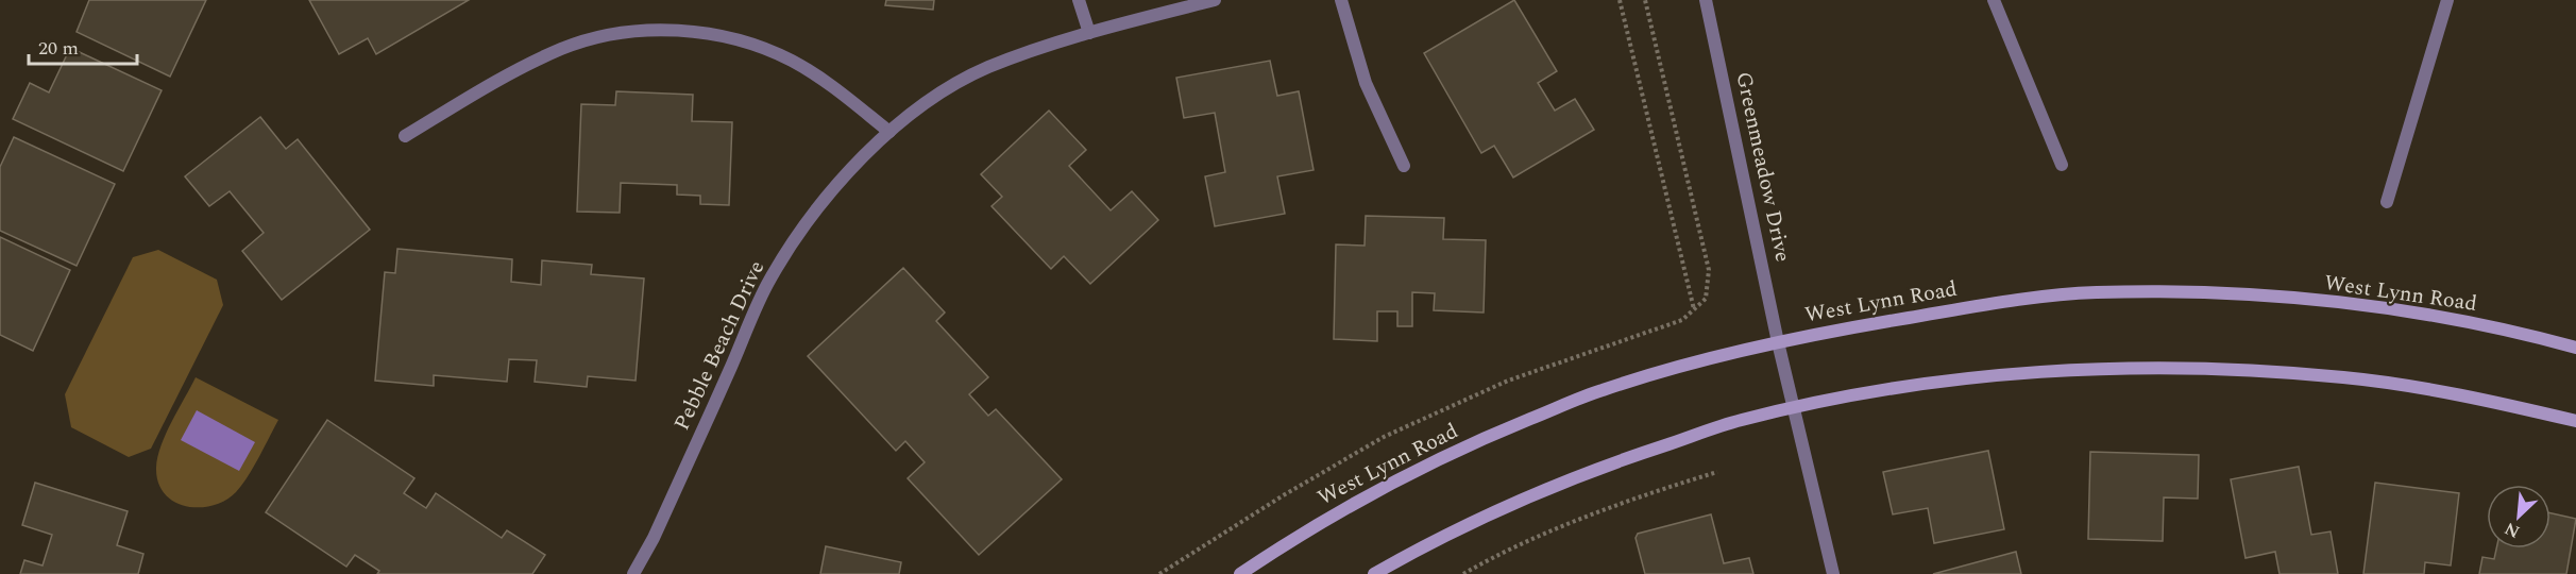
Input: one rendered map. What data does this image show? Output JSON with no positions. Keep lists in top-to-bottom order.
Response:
{
  "streets": {
    "main road": ["West Lynn Road"],
    "street": ["Greenmeadow Drive", "Pebble Beach Drive"]
  },
  "crossings": [
    ["Greenmeadow Drive", "West Lynn Road"]
  ],
  "scale_bar": "20 m",
  "north": "bottom left"
}
